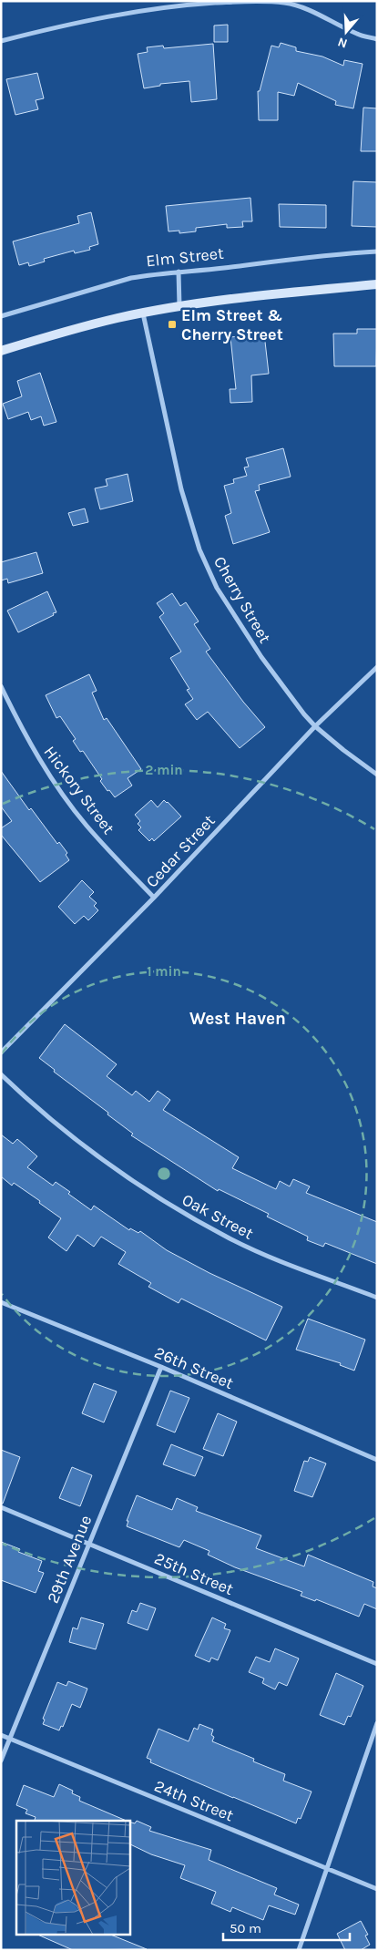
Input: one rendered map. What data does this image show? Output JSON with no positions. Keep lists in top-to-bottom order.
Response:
{
  "streets": {
    "street": [
      "Elm Street",
      "Cherry Street",
      "Hickory Street",
      "Cedar Street",
      "Oak Street",
      "26th Street",
      "29th Avenue",
      "25th Street",
      "24th Street"
    ]
  },
  "crossings": [
    ["Cherry Street", "Cedar Street"],
    ["Hickory Street", "Cedar Street"],
    ["26th Street", "29th Avenue"],
    ["29th Avenue", "25th Street"],
    ["29th Avenue", "24th Street"]
  ],
  "districts": ["West Haven"],
  "places": {
    "transit": ["Elm Street & Cherry Street"]
  },
  "scale_bar": "50 m",
  "north": "bottom",
  "rings": ["2 min", "1 min"]
}
